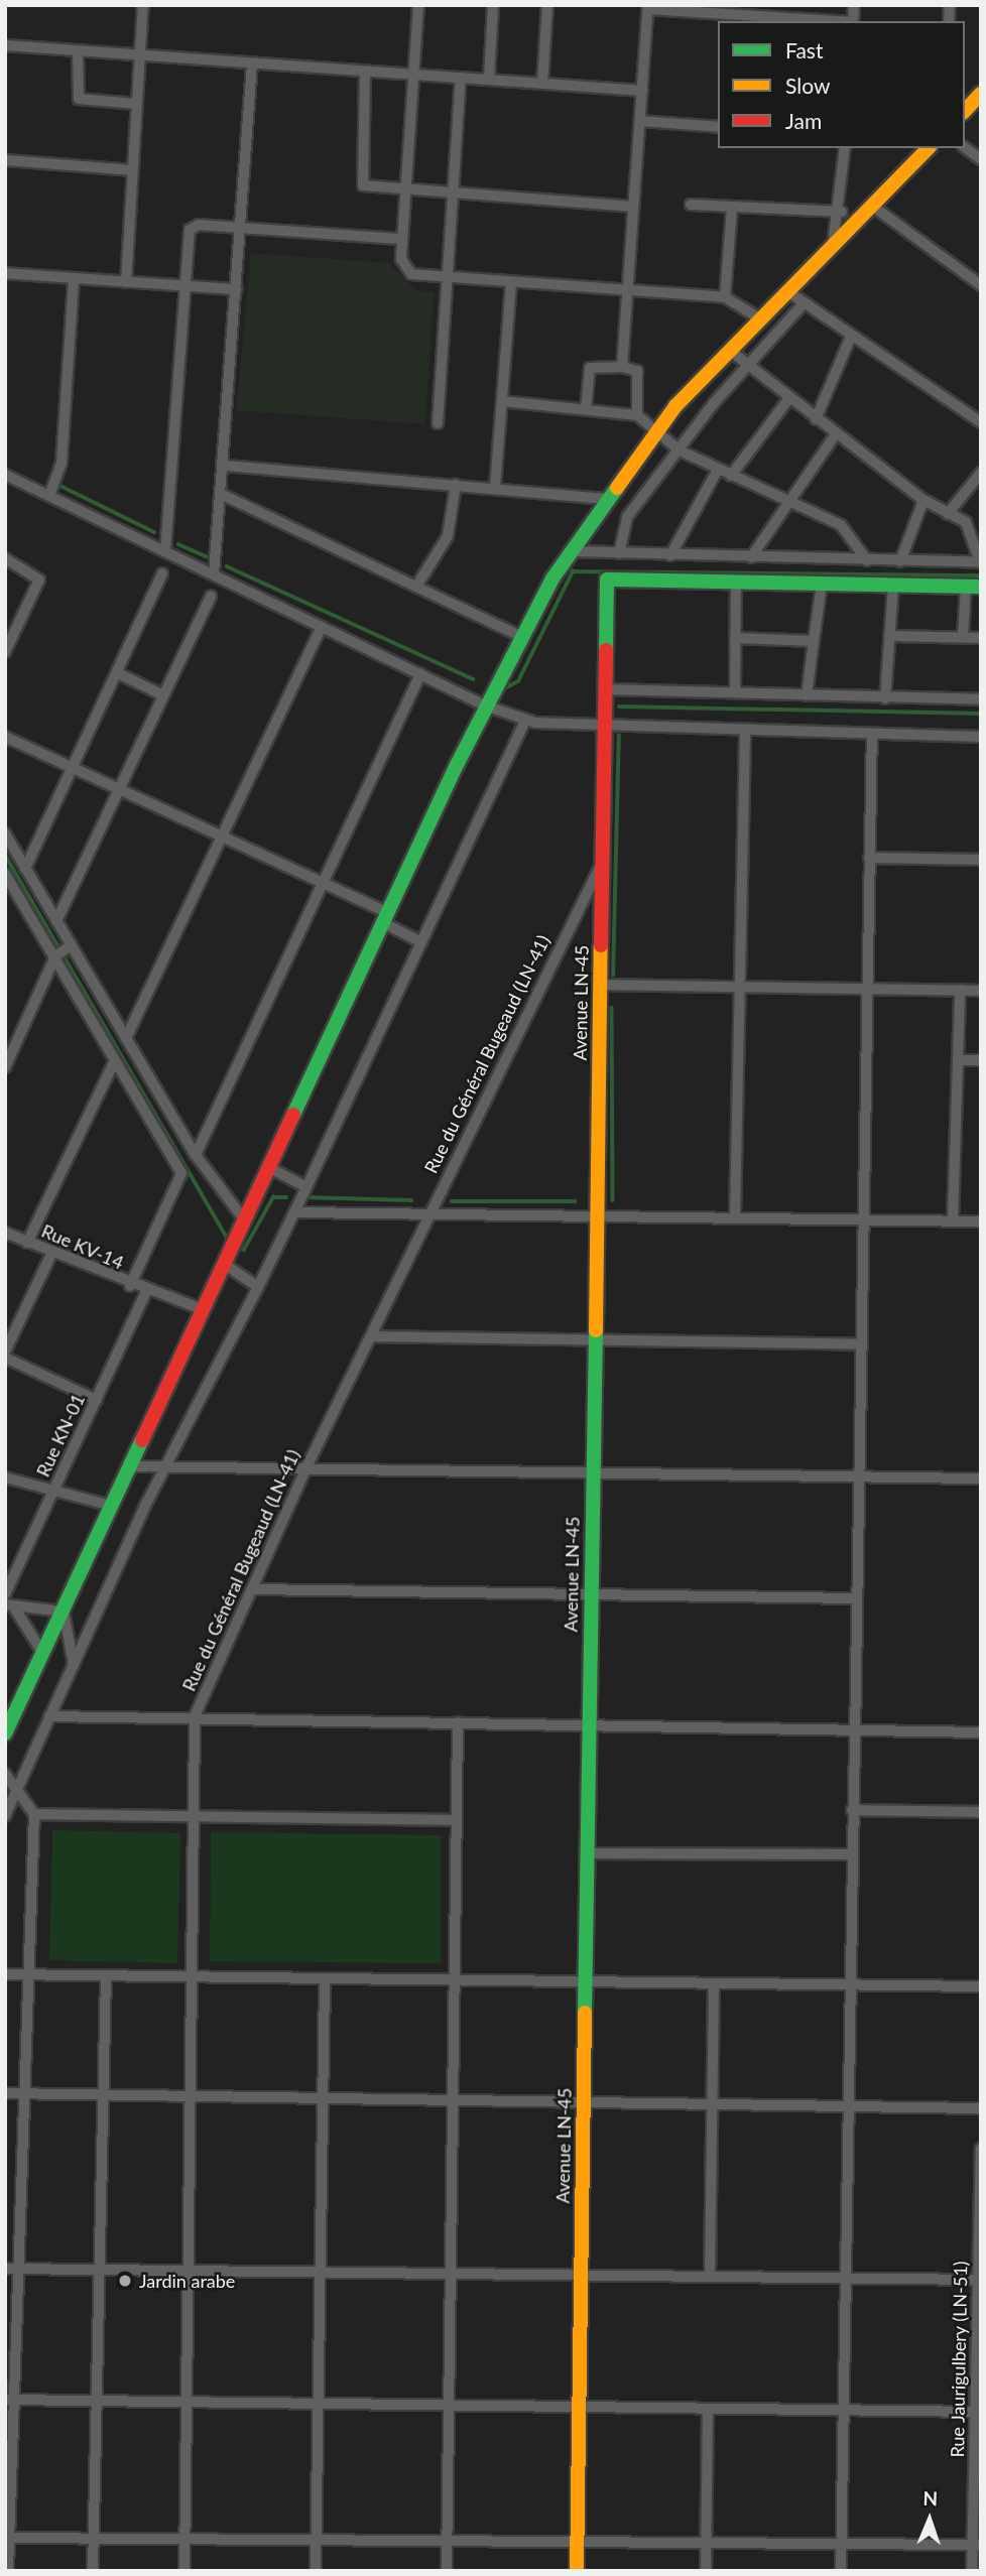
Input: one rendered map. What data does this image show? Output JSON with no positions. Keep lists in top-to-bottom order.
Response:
{
  "streets": {
    "street": [
      "Avenue LN-45",
      "Rue du Général Bugeaud (LN-41)",
      "Rue KV-14",
      "Rue KN-01",
      "Rue Jaurigulbery (LN-51)"
    ]
  },
  "crossings": [
    ["Avenue LN-45", "Rue du Général Bugeaud (LN-41)"],
    ["Rue KV-14", "Rue KN-01"]
  ],
  "places": ["Jardin arabe"],
  "legend": ["Fast", "Slow", "Jam"],
  "north": "top"
}
